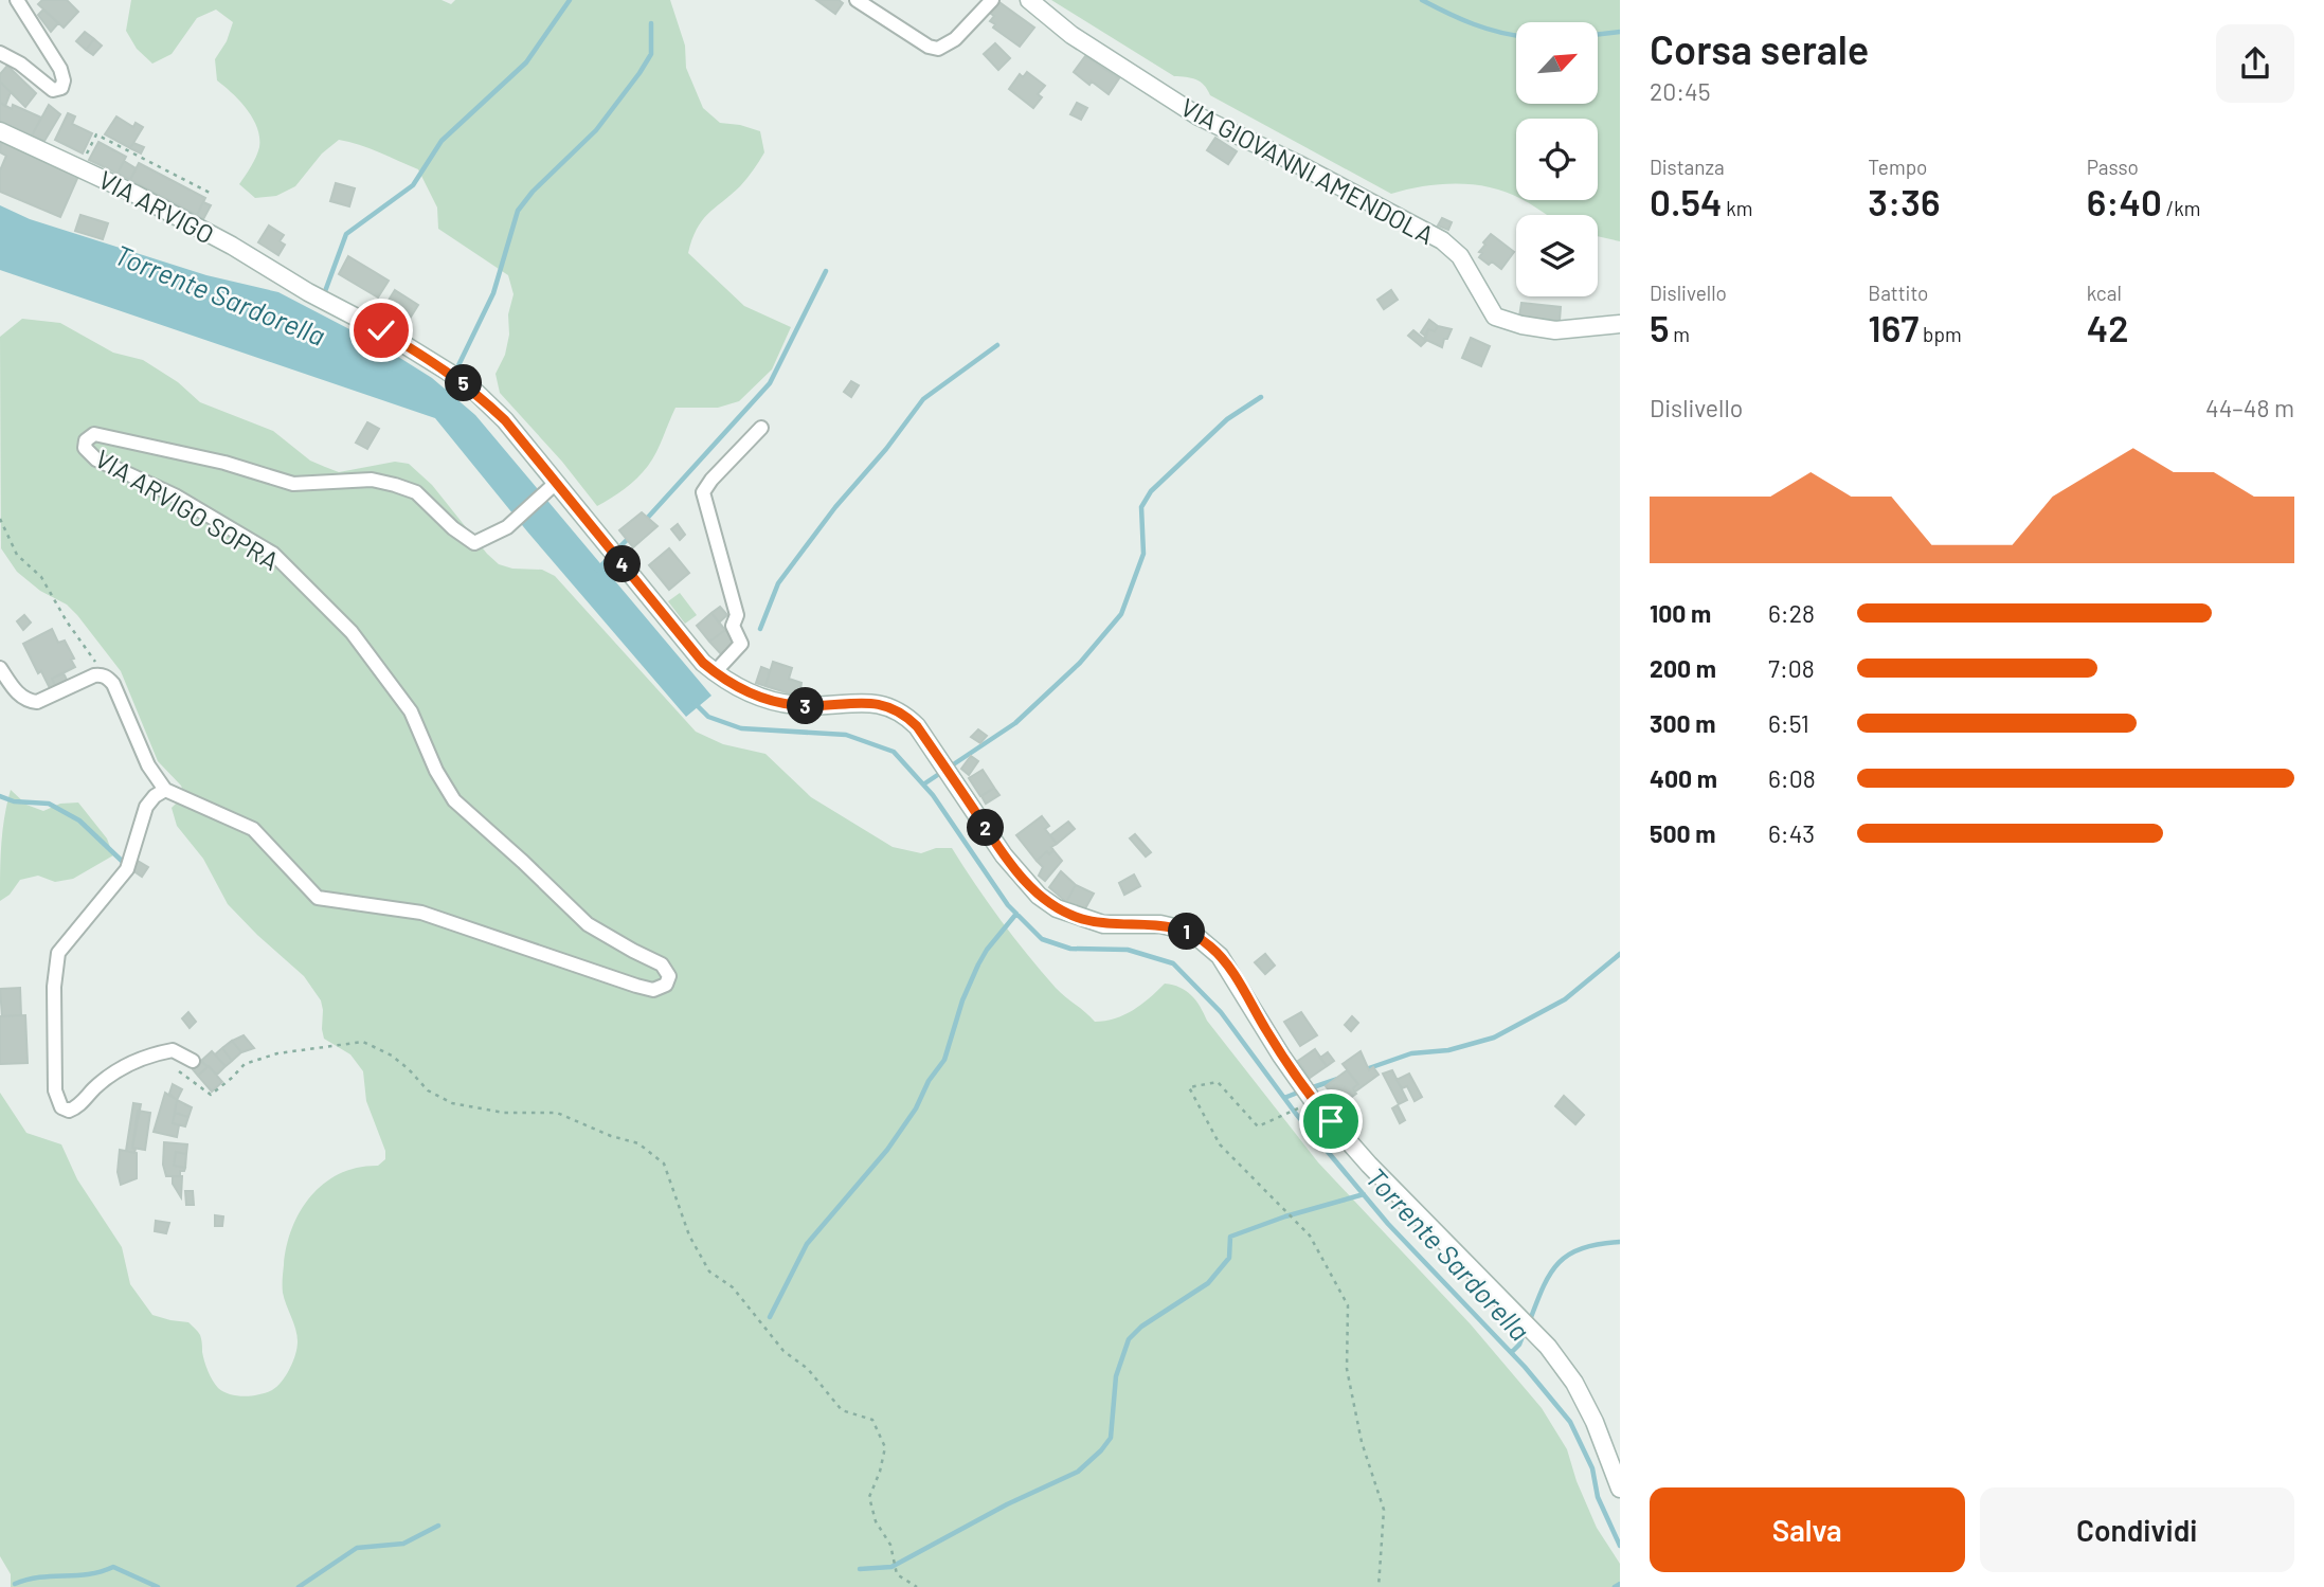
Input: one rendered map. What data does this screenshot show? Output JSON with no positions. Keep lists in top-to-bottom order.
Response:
{
  "streets": {
    "main road": ["VIA GIOVANNI AMENDOLA", "VIA ARVIGO"],
    "street": ["VIA ARVIGO SOPRA"]
  },
  "crossings": [
    ["VIA ARVIGO", "VIA ARVIGO SOPRA"]
  ],
  "water": ["Torrente Sardorella"],
  "north": "top right",
  "page": {
    "heading": ["Corsa serale", "20:45"],
    "stats": [
      ["Distanza", "0.54 km"],
      ["Tempo", "3:36"],
      ["Passo", "6:40 /km"],
      ["Dislivello", "5 m"],
      ["Battito", "167 bpm"],
      ["kcal", "42"]
    ],
    "pins": [
      "5",
      "4",
      "3",
      "2",
      "1"
    ],
    "chart": ["Dislivello", "44–48 m"],
    "list": [
      {
        "name": "100 m",
        "note": "6:28"
      },
      {
        "name": "200 m",
        "note": "7:08"
      },
      {
        "name": "300 m",
        "note": "6:51"
      },
      {
        "name": "400 m",
        "note": "6:08"
      },
      {
        "name": "500 m",
        "note": "6:43"
      }
    ],
    "buttons": ["Salva", "Condividi"]
  }
}
